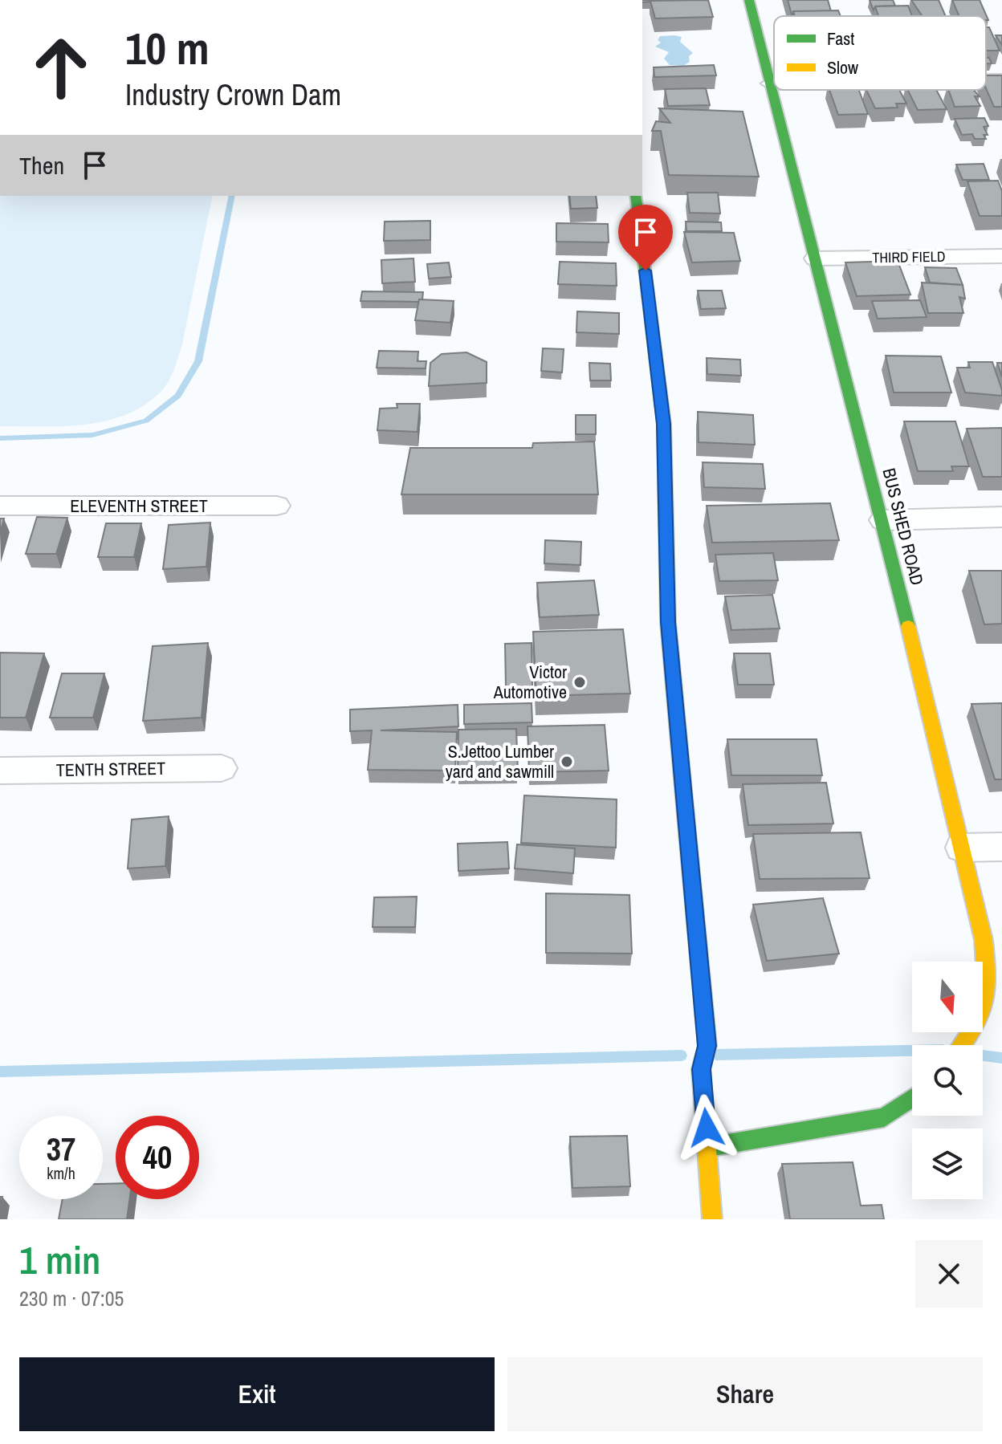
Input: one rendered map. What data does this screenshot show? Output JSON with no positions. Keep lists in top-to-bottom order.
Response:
{
  "streets": {
    "street": [
      "THIRD FIELD",
      "ELEVENTH STREET",
      "BUS SHED ROAD",
      "TENTH STREET"
    ]
  },
  "crossings": [
    ["THIRD FIELD", "BUS SHED ROAD"]
  ],
  "places": ["Victor Automotive", "S.Jettoo Lumber yard and sawmill"],
  "legend": ["Fast", "Slow"],
  "north": "bottom",
  "page": {
    "turn": ["10 m", "Industry Crown Dam"],
    "then": "Then",
    "speed": "37 km/h",
    "limit": "40",
    "heading": ["1 min", "230 m · 07:05"],
    "buttons": ["Exit", "Share"]
  }
}
